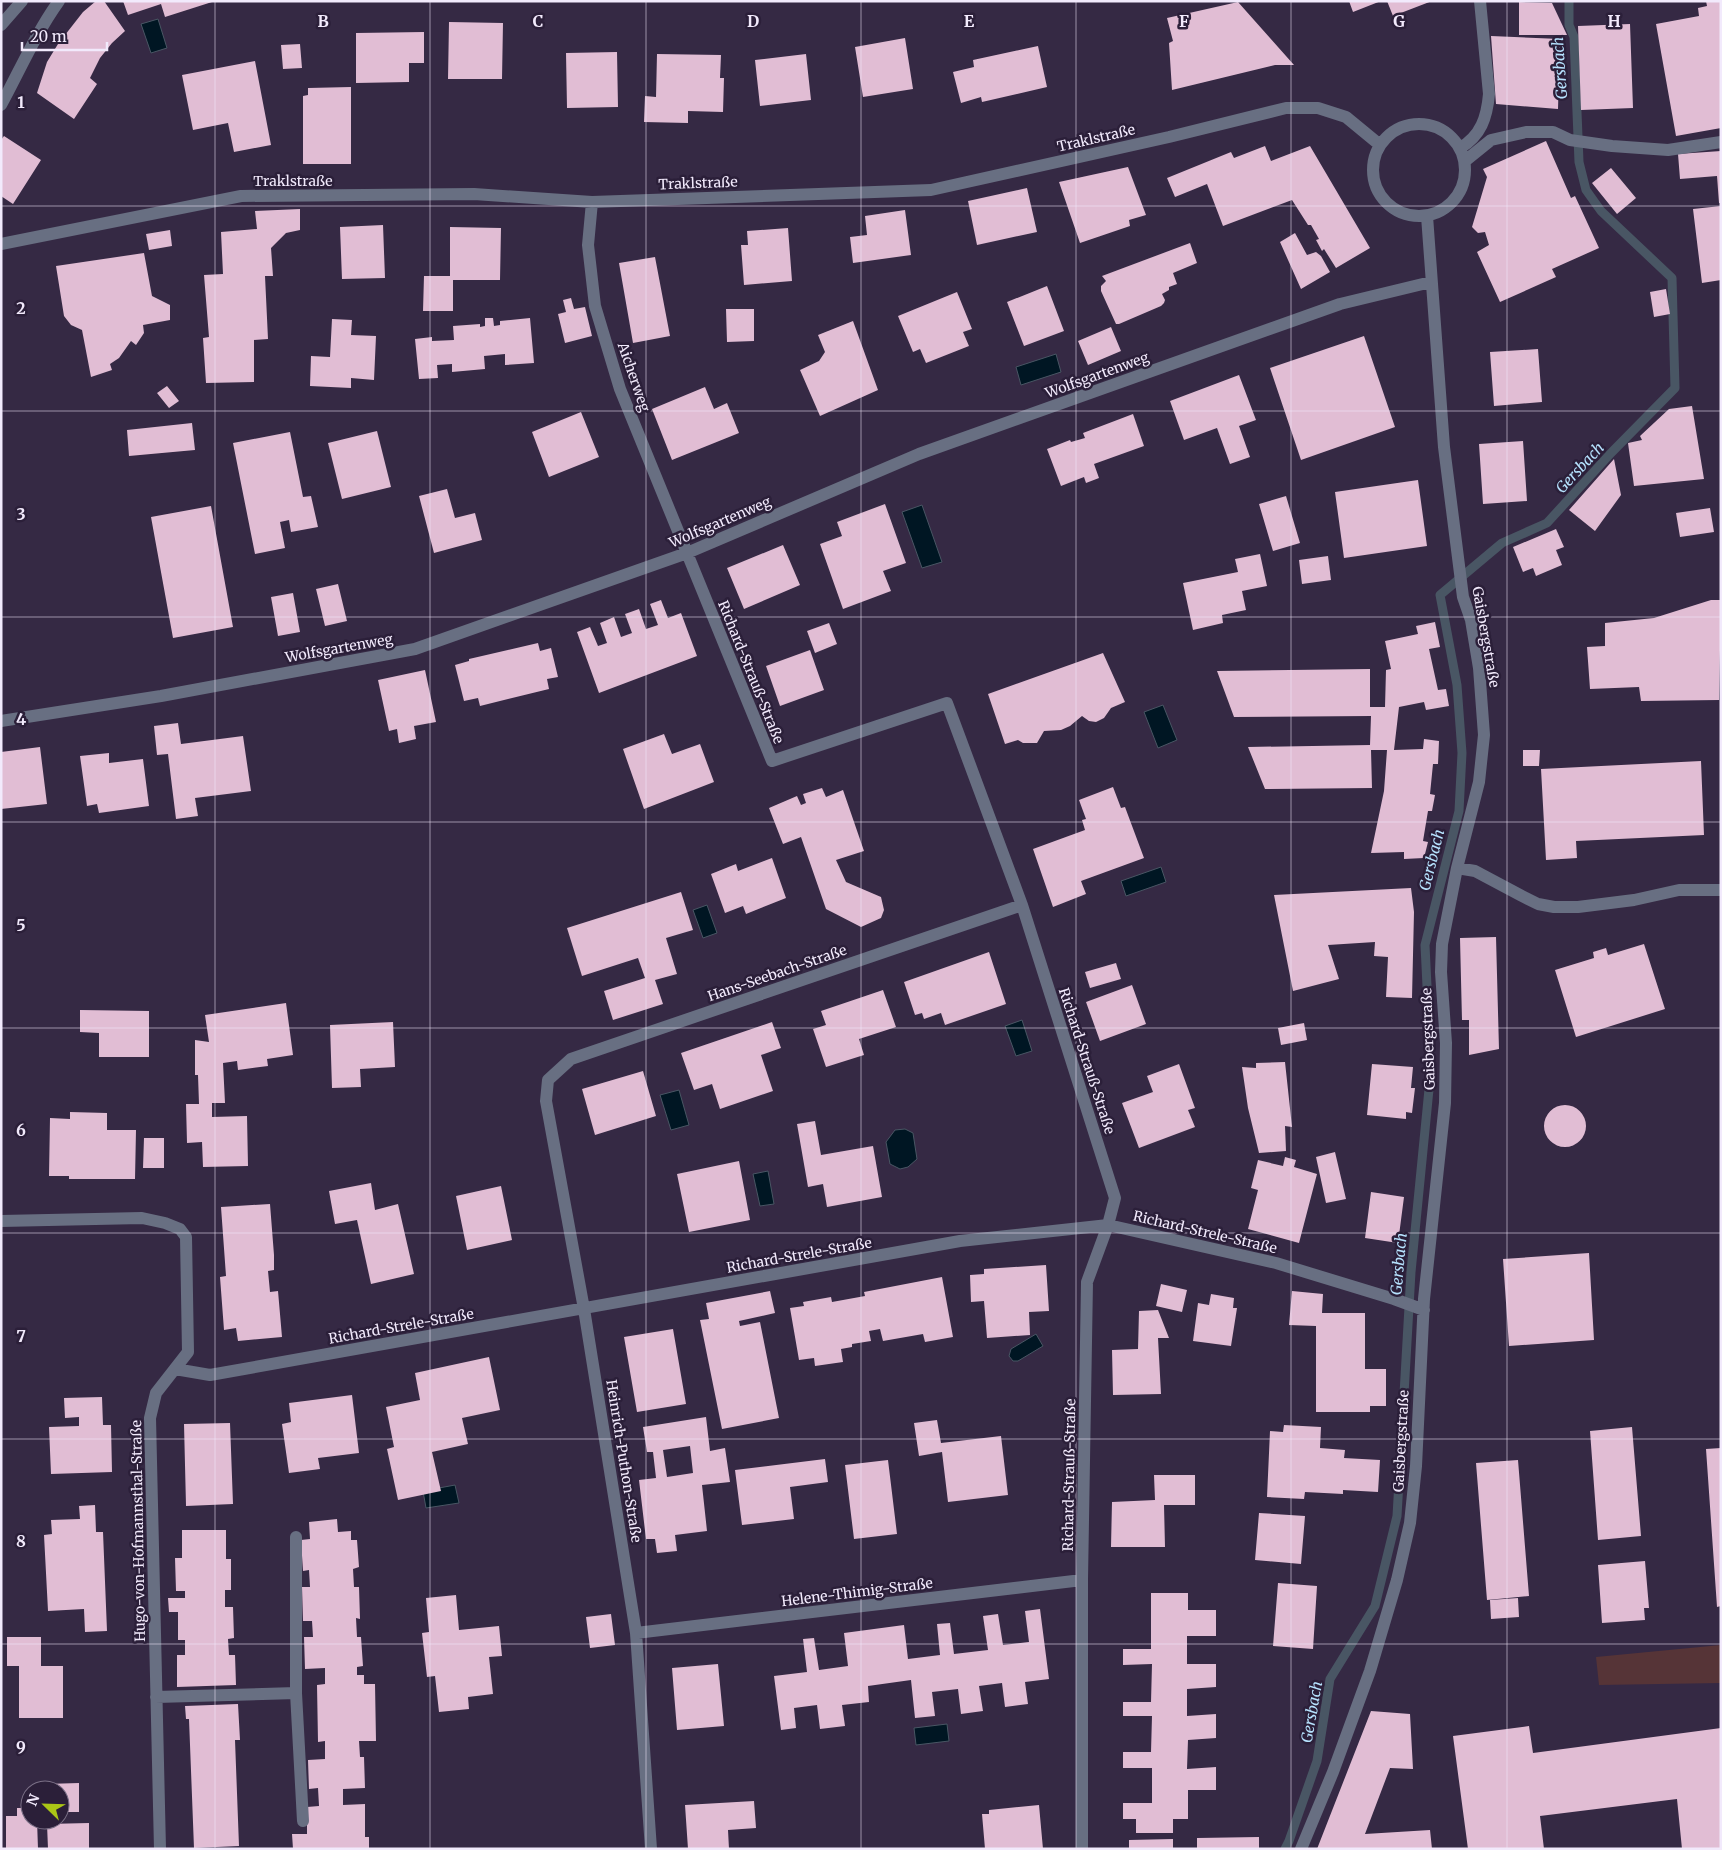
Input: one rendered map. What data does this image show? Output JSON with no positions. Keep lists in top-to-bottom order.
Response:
{
  "streets": {
    "street": [
      "Traklstraße",
      "Wolfsgartenweg",
      "Aicherweg",
      "Gaisbergstraße",
      "Richard-Strauß-Straße",
      "Hans-Seebach-Straße",
      "Richard-Strele-Straße",
      "Heinrich-Puthon-Straße",
      "Hugo-von-Hofmannsthal-Straße",
      "Helene-Thimig-Straße"
    ]
  },
  "crossings": [
    ["Traklstraße", "Aicherweg"],
    ["Traklstraße", "Gaisbergstraße"],
    ["Wolfsgartenweg", "Aicherweg"],
    ["Wolfsgartenweg", "Gaisbergstraße"],
    ["Wolfsgartenweg", "Richard-Strauß-Straße"],
    ["Aicherweg", "Richard-Strauß-Straße"],
    ["Gaisbergstraße", "Richard-Strele-Straße"],
    ["Richard-Strauß-Straße", "Hans-Seebach-Straße"],
    ["Richard-Strauß-Straße", "Richard-Strele-Straße"],
    ["Richard-Strauß-Straße", "Helene-Thimig-Straße"],
    ["Hans-Seebach-Straße", "Heinrich-Puthon-Straße"],
    ["Richard-Strele-Straße", "Heinrich-Puthon-Straße"],
    ["Richard-Strele-Straße", "Hugo-von-Hofmannsthal-Straße"],
    ["Heinrich-Puthon-Straße", "Helene-Thimig-Straße"]
  ],
  "water": ["Gersbach"],
  "scale_bar": "20 m",
  "north": "top left",
  "grid": {
    "columns": [
      "B",
      "C",
      "D",
      "E",
      "F",
      "G",
      "H"
    ],
    "rows": [
      "1",
      "2",
      "3",
      "4",
      "5",
      "6",
      "7",
      "8",
      "9"
    ]
  }
}
